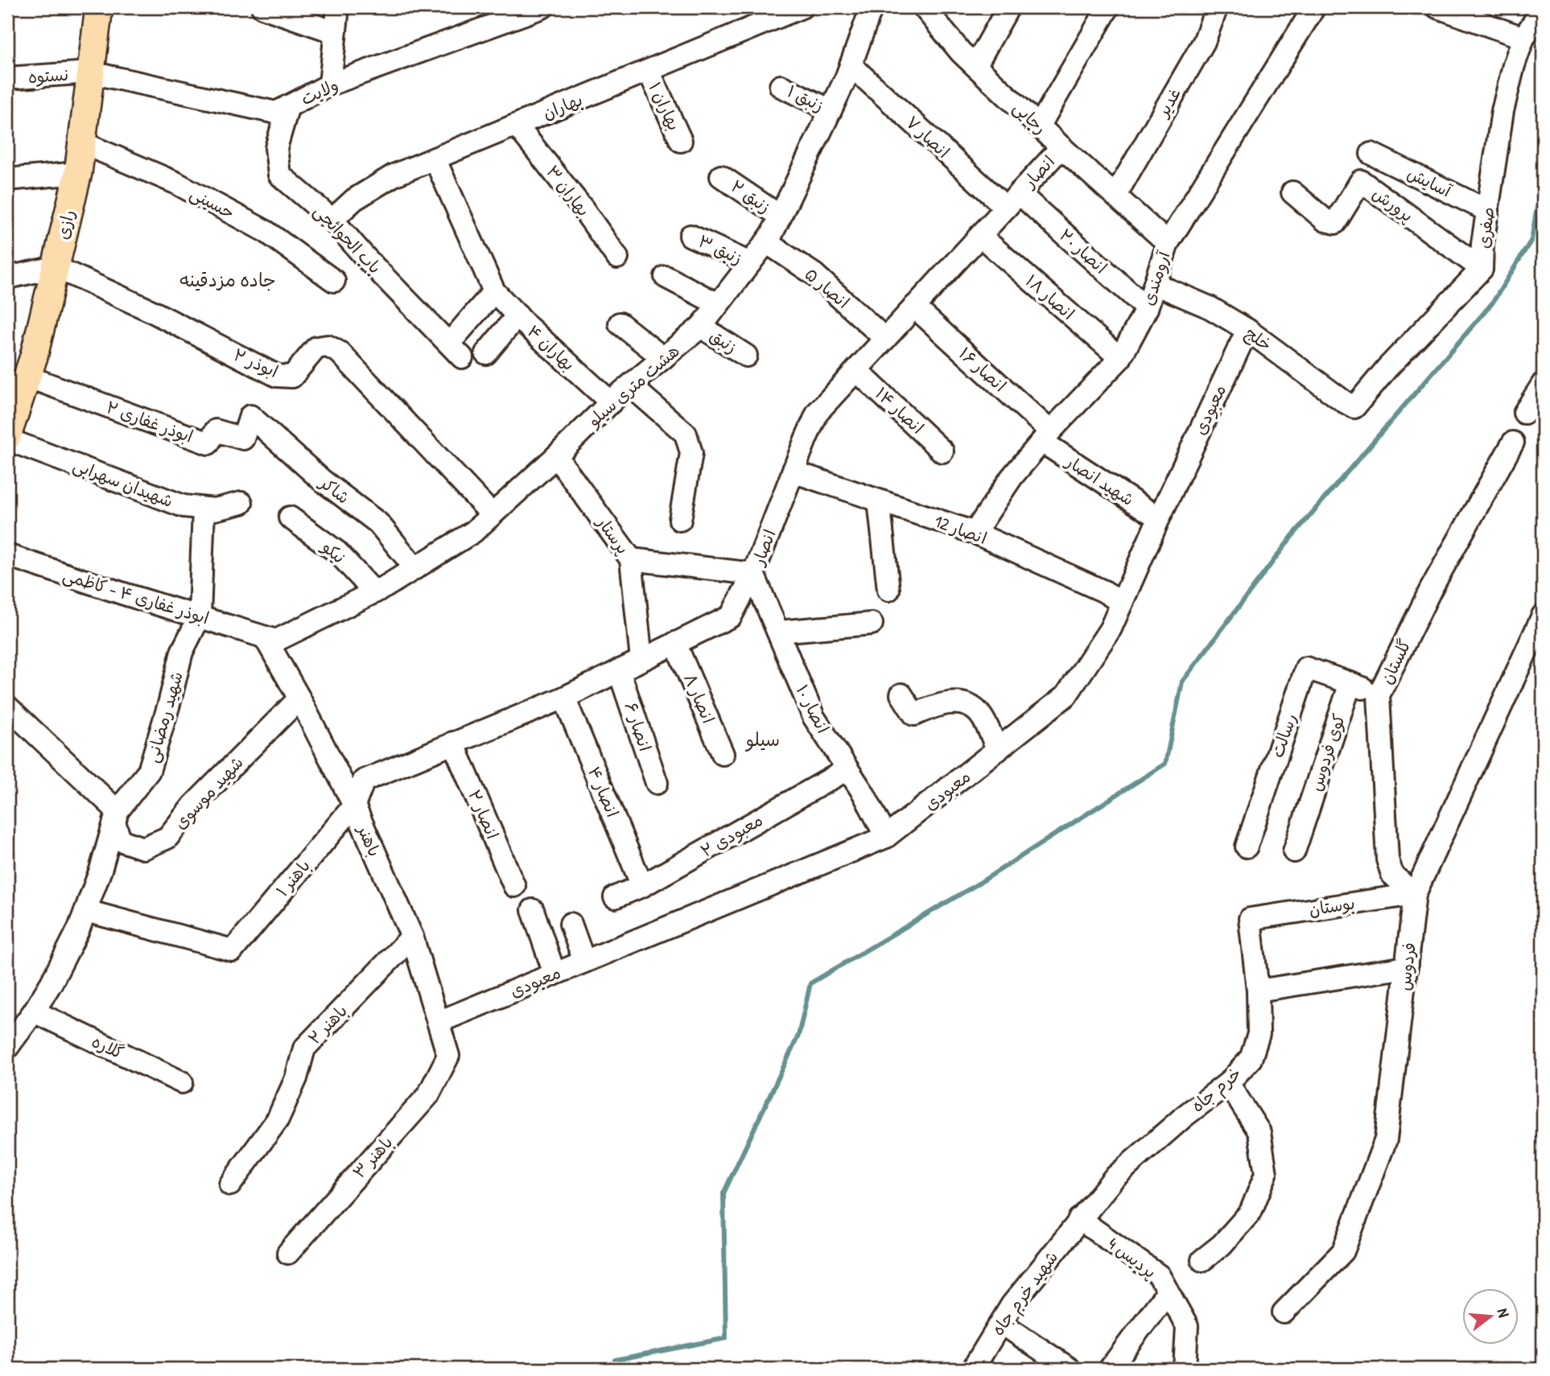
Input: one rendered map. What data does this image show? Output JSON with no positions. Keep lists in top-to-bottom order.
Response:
{
  "streets": {
    "main road": ["رازی"],
    "street": [
      "نستوه",
      "ولایت",
      "زنبق ۱",
      "غدیر",
      "بهاران",
      "۱ بهاران",
      "رجایی",
      "انصار ۷",
      "انصار",
      "آسایش",
      "بهاران ۳",
      "زنبق ۲",
      "حسینی",
      "پرورش",
      "صفری",
      "باب الحوائجی",
      "زنبق ۳",
      "انصار ۲۰",
      "آرومندی",
      "انصار ۵",
      "انصار ۱۸",
      "خلج",
      "زنبق",
      "بهاران ۴",
      "ابوذر ۲",
      "انصار ۱۶",
      "هشت متری سیلو",
      "معبودی",
      "انصار ۱۴",
      "ابوذر غفاری ۲",
      "شهید انصار",
      "شهیدان سهرابی",
      "شاکر",
      "انصار 12",
      "پرستار",
      "نیکو",
      "ابوذر غفاری ۴ - کاظمی",
      "گلستان",
      "انصار ۸",
      "انصار ۱۰",
      "شهید رمضانی",
      "انصار ۶",
      "رسالت",
      "کوی فردوس",
      "انصار ۴",
      "شهید موسوی",
      "انصار ۲",
      "معبودی ۲",
      "باهنر",
      "باهنر ۱",
      "بوستان",
      "فردوس",
      "باهنر ۲",
      "گلاره",
      "خرم جاه",
      "باهنر ۳",
      "پردیس 4",
      "شهید خرم جاه"
    ]
  },
  "crossings": [
    ["نستوه", "ولایت"],
    ["نستوه", "رازی"],
    ["ولایت", "رازی"],
    ["ولایت", "باب الحوائجی"],
    ["زنبق ۱", "هشت متری سیلو"],
    ["غدیر", "رجایی"],
    ["بهاران", "۱ بهاران"],
    ["بهاران", "بهاران ۳"],
    ["بهاران", "باب الحوائجی"],
    ["بهاران", "بهاران ۴"],
    ["رجایی", "انصار"],
    ["رجایی", "آرومندی"],
    ["انصار ۷", "انصار"],
    ["انصار ۷", "انصار ۲۰"],
    ["انصار ۷", "هشت متری سیلو"],
    ["انصار", "انصار ۲۰"],
    ["انصار", "انصار ۵"],
    ["انصار", "انصار ۱۸"],
    ["انصار", "انصار ۱۶"],
    ["انصار", "انصار ۱۴"],
    ["انصار", "انصار 12"],
    ["انصار", "پرستار"],
    ["انصار", "انصار ۸"],
    ["انصار", "انصار ۱۰"],
    ["انصار", "انصار ۶"],
    ["انصار", "انصار ۴"],
    ["انصار", "انصار ۲"],
    ["انصار", "باهنر"],
    ["انصار", "باهنر ۱"],
    ["آسایش", "صفری"],
    ["زنبق ۲", "هشت متری سیلو"],
    ["حسینی", "رازی"],
    ["پرورش", "صفری"],
    ["رازی", "ابوذر ۲"],
    ["رازی", "ابوذر غفاری ۲"],
    ["رازی", "شهیدان سهرابی"],
    ["صفری", "خلج"],
    ["باب الحوائجی", "بهاران ۴"],
    ["زنبق ۳", "هشت متری سیلو"],
    ["انصار ۲۰", "آرومندی"],
    ["آرومندی", "انصار ۱۸"],
    ["آرومندی", "خلج"],
    ["آرومندی", "انصار ۱۶"],
    ["آرومندی", "شهید انصار"],
    ["آرومندی", "انصار 12"],
    ["انصار ۵", "هشت متری سیلو"],
    ["خلج", "معبودی"],
    ["زنبق", "هشت متری سیلو"],
    ["بهاران ۴", "هشت متری سیلو"],
    ["ابوذر ۲", "هشت متری سیلو"],
    ["انصار ۱۶", "شهید انصار"],
    ["هشت متری سیلو", "شاکر"],
    ["هشت متری سیلو", "پرستار"],
    ["هشت متری سیلو", "نیکو"],
    ["هشت متری سیلو", "ابوذر غفاری ۴ - کاظمی"],
    ["هشت متری سیلو", "باهنر"],
    ["معبودی", "شهید انصار"],
    ["معبودی", "انصار 12"],
    ["معبودی", "انصار ۱۰"],
    ["معبودی", "باهنر"],
    ["ابوذر غفاری ۲", "شاکر"],
    ["ابوذر غفاری ۴ - کاظمی", "شهید رمضانی"],
    ["ابوذر غفاری ۴ - کاظمی", "باهنر"],
    ["گلستان", "بوستان"],
    ["گلستان", "فردوس"],
    ["انصار ۱۰", "معبودی ۲"],
    ["شهید رمضانی", "شهید موسوی"],
    ["شهید رمضانی", "باهنر ۱"],
    ["شهید رمضانی", "گلاره"],
    ["رسالت", "کوی فردوس"],
    ["انصار ۴", "معبودی ۲"],
    ["شهید موسوی", "باهنر"],
    ["باهنر", "باهنر ۱"],
    ["باهنر", "باهنر ۲"],
    ["باهنر", "باهنر ۳"],
    ["بوستان", "فردوس"],
    ["بوستان", "خرم جاه"],
    ["خرم جاه", "پردیس 4"],
    ["خرم جاه", "شهید خرم جاه"],
    ["پردیس 4", "شهید خرم جاه"]
  ],
  "districts": ["جاده مزدقینه", "سیلو"],
  "north": "right"
}
